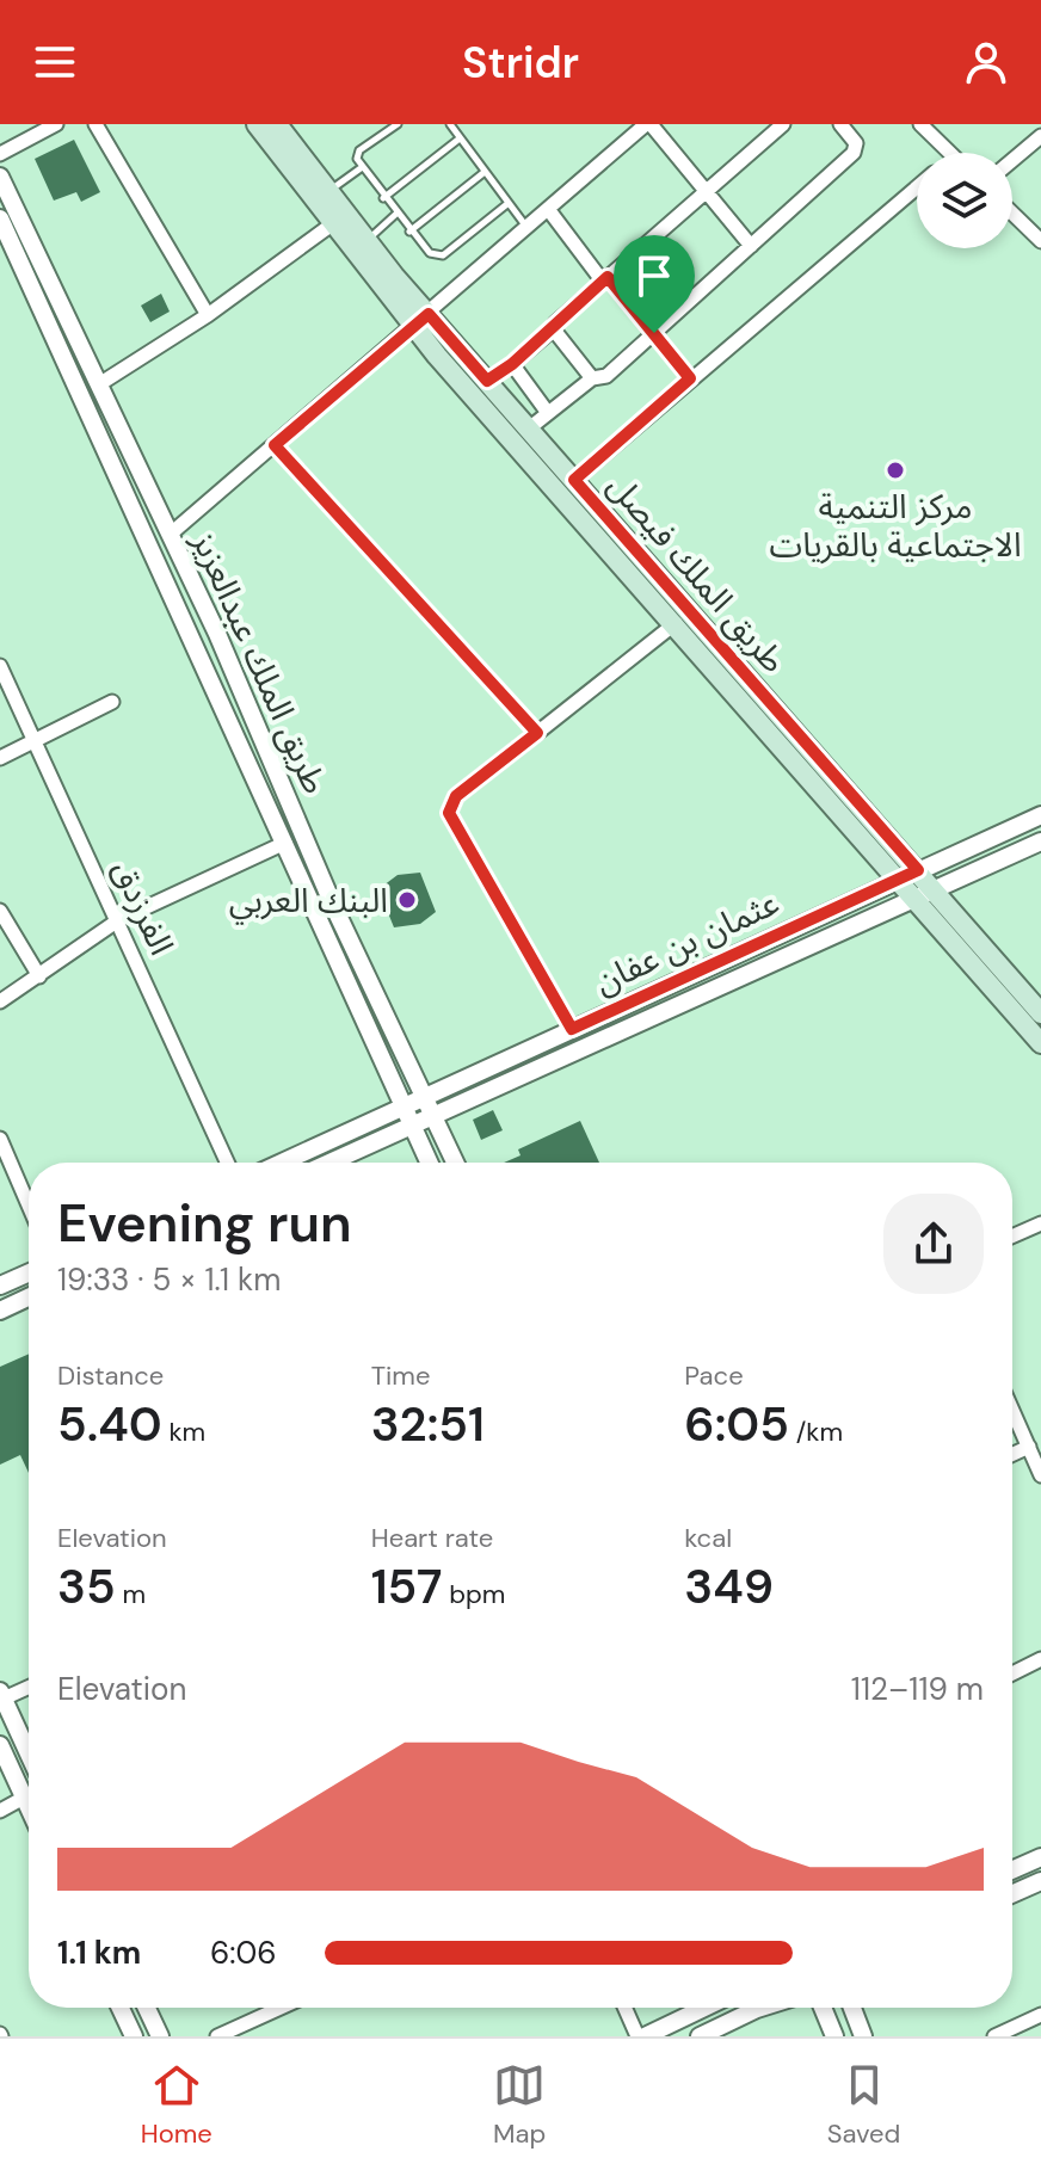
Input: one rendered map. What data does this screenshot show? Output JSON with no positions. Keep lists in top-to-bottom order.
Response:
{
  "streets": {
    "main road": ["طريق الملك فيصل"],
    "street": ["طريق الملك عبدالعزيز", "الفرزدق", "عثمان بن عفان"]
  },
  "crossings": [
    ["طريق الملك فيصل", "عثمان بن عفان"],
    ["طريق الملك عبدالعزيز", "عثمان بن عفان"]
  ],
  "places": ["مركز التنمية الاجتماعية بالقريات", "البنك العربي"],
  "page": {
    "header": "Stridr",
    "heading": ["Evening run", "19:33 · 5 × 1.1 km"],
    "stats": [
      ["Distance", "5.40 km"],
      ["Time", "32:51"],
      ["Pace", "6:05 /km"],
      ["Elevation", "35 m"],
      ["Heart rate", "157 bpm"],
      ["kcal", "349"]
    ],
    "chart": ["Elevation", "112–119 m"],
    "list": [
      {
        "name": "1.1 km",
        "note": "6:06"
      }
    ],
    "tabs": ["Home", "Map", "Saved"]
  }
}
